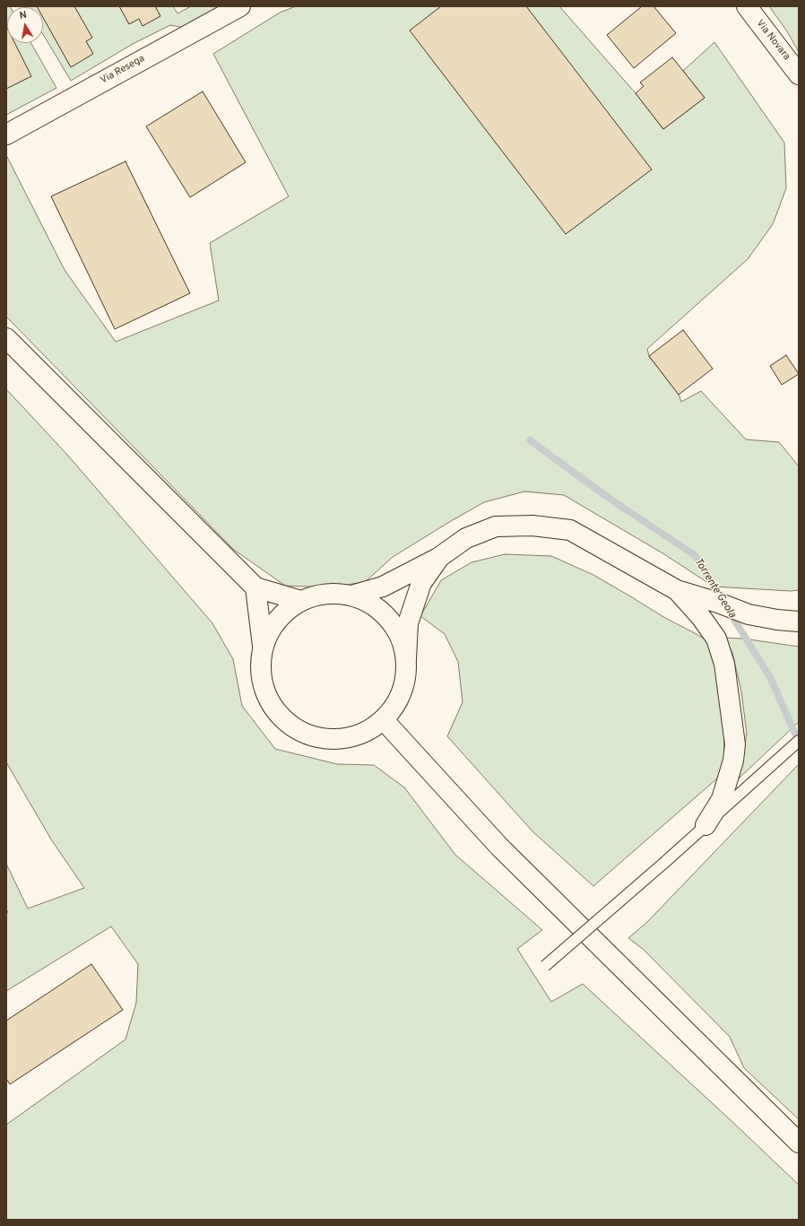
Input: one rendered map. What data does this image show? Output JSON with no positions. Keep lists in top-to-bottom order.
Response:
{
  "streets": {
    "main road": ["Via Novara", "Via Resega"]
  },
  "water": ["Torrente Geola"],
  "north": "top"
}
